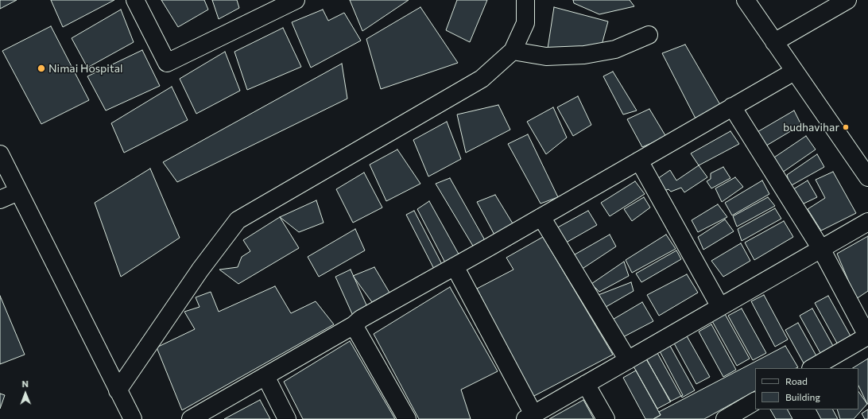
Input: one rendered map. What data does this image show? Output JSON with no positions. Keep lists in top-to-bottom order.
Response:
{
  "places": ["Nimai Hospital", "budhavihar"],
  "legend": ["Road", "Building"],
  "north": "top"
}
